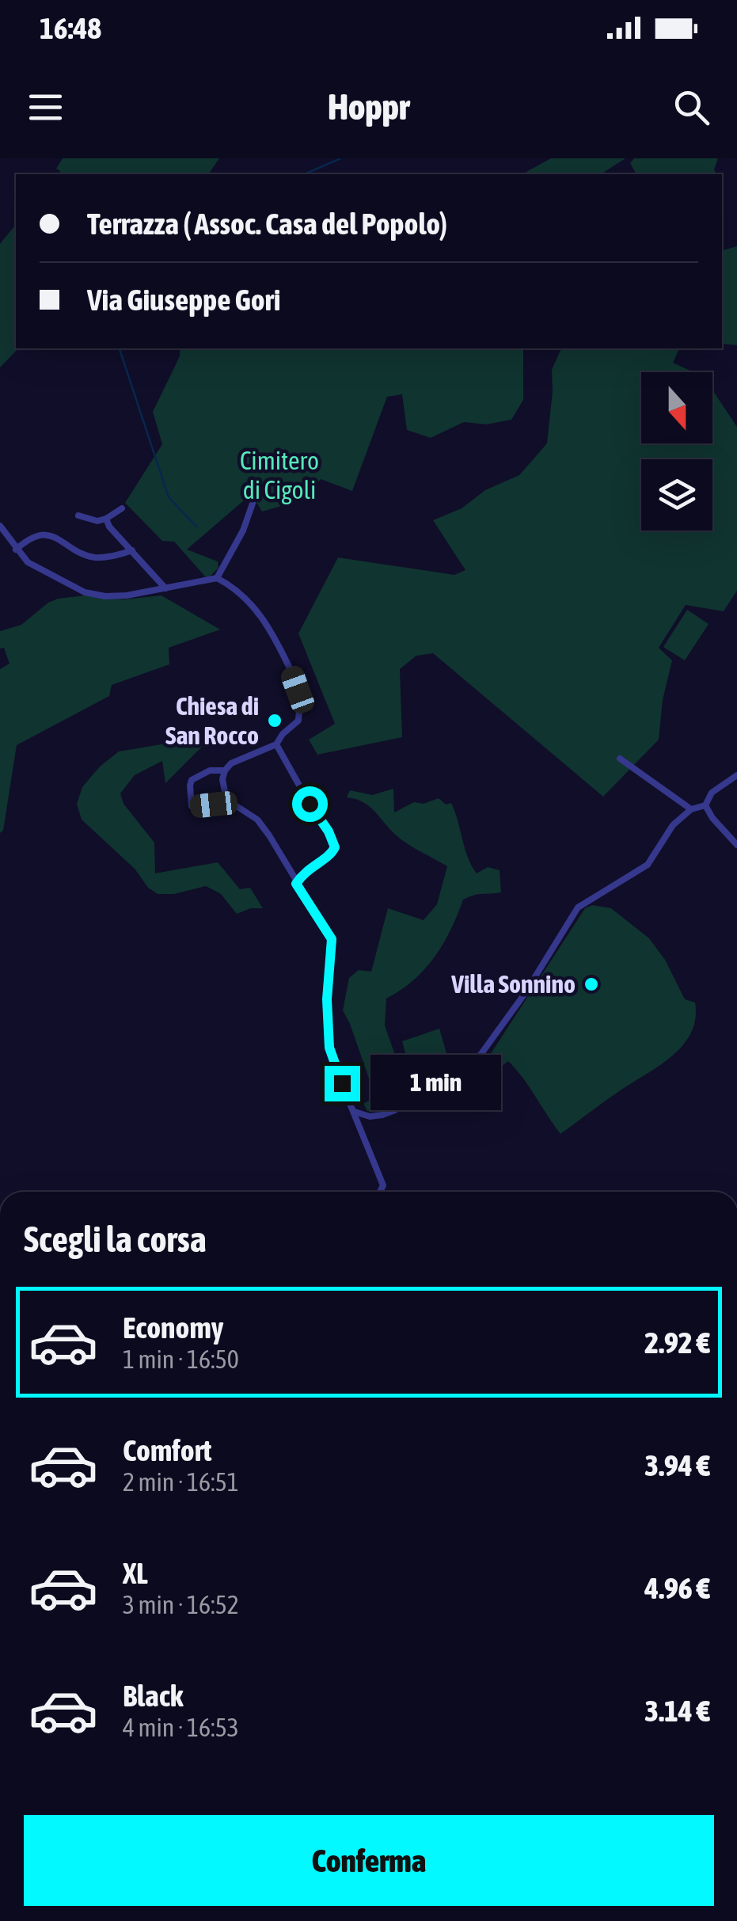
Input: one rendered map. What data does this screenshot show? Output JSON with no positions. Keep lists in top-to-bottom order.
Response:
{
  "parks": ["Cimitero di Cigoli"],
  "places": ["Chiesa di San Rocco", "Villa Sonnino"],
  "north": "bottom",
  "page": {
    "status": "16:48",
    "header": "Hoppr",
    "banner": ["Terrazza ( Assoc. Casa del Popolo)", "Via Giuseppe Gori"],
    "bubble": "1 min",
    "heading": "Scegli la corsa",
    "list": [
      {
        "name": "Economy",
        "note": "1 min · 16:50",
        "value": "2.92 €"
      },
      {
        "name": "Comfort",
        "note": "2 min · 16:51",
        "value": "3.94 €"
      },
      {
        "name": "XL",
        "note": "3 min · 16:52",
        "value": "4.96 €"
      },
      {
        "name": "Black",
        "note": "4 min · 16:53",
        "value": "3.14 €"
      }
    ],
    "buttons": "Conferma"
  }
}
